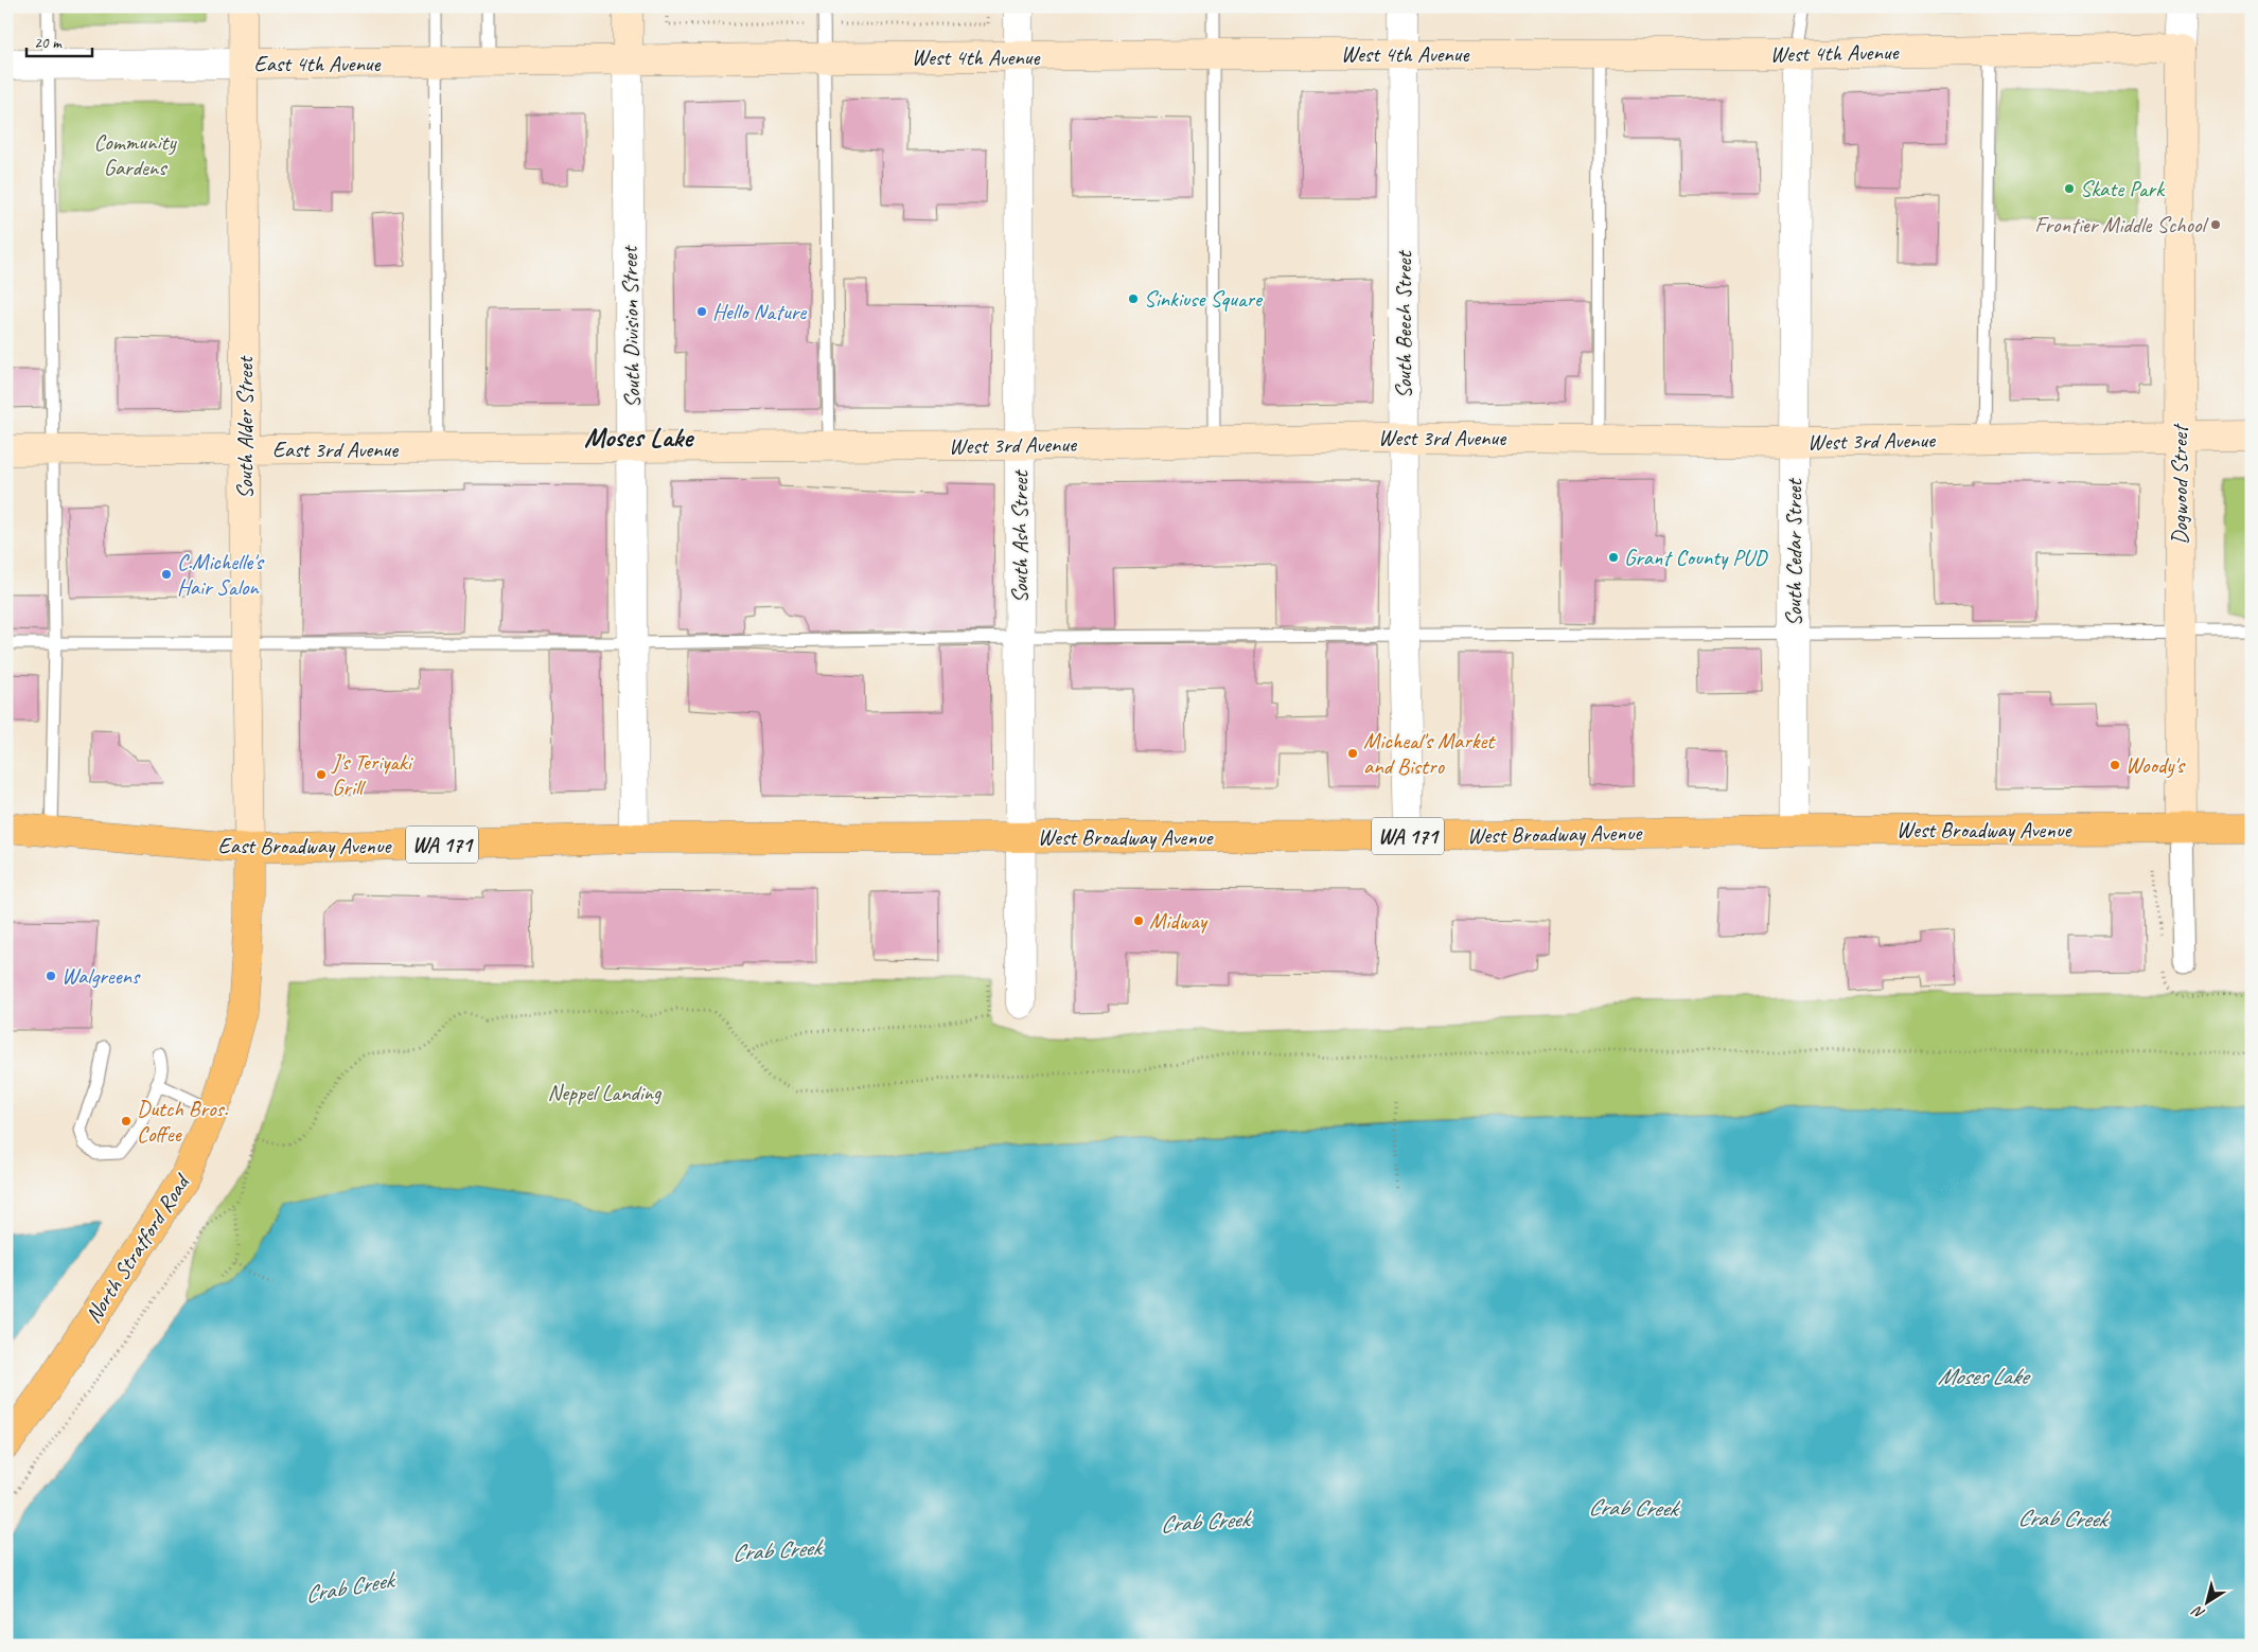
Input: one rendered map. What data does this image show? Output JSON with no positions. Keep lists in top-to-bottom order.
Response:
{
  "streets": {
    "main road": [
      "West 4th Avenue",
      "East 4th Avenue",
      "South Division Street",
      "South Alder Street",
      "West 3rd Avenue",
      "East 3rd Avenue",
      "Dogwood Street",
      "West Broadway Avenue",
      "WA 171",
      "East Broadway Avenue",
      "North Stratford Road"
    ],
    "street": ["South Beech Street", "South Ash Street", "South Cedar Street"]
  },
  "crossings": [
    ["West 4th Avenue", "East 4th Avenue"],
    ["West 4th Avenue", "South Beech Street"],
    ["West 4th Avenue", "South Division Street"],
    ["West 4th Avenue", "Dogwood Street"],
    ["West 4th Avenue", "South Ash Street"],
    ["West 4th Avenue", "South Cedar Street"],
    ["East 4th Avenue", "South Division Street"],
    ["East 4th Avenue", "South Alder Street"],
    ["South Beech Street", "West 3rd Avenue"],
    ["South Beech Street", "West Broadway Avenue"],
    ["South Division Street", "West 3rd Avenue"],
    ["South Division Street", "East 3rd Avenue"],
    ["South Division Street", "West Broadway Avenue"],
    ["South Division Street", "East Broadway Avenue"],
    ["South Alder Street", "East 3rd Avenue"],
    ["South Alder Street", "East Broadway Avenue"],
    ["South Alder Street", "North Stratford Road"],
    ["West 3rd Avenue", "East 3rd Avenue"],
    ["West 3rd Avenue", "Dogwood Street"],
    ["West 3rd Avenue", "South Ash Street"],
    ["West 3rd Avenue", "South Cedar Street"],
    ["Dogwood Street", "West Broadway Avenue"],
    ["South Ash Street", "West Broadway Avenue"],
    ["South Cedar Street", "West Broadway Avenue"],
    ["West Broadway Avenue", "East Broadway Avenue"],
    ["East Broadway Avenue", "North Stratford Road"]
  ],
  "districts": ["Moses Lake"],
  "water": ["Moses Lake", "Crab Creek"],
  "parks": ["Community Gardens", "Neppel Landing"],
  "places": [
    "Skate Park",
    "Frontier Middle School",
    "Sinkiuse Square",
    "Hello Nature",
    "Grant County PUD",
    "C.Michelle's Hair Salon",
    "Micheal's Market and Bistro",
    "Woody's",
    "J's Teriyaki Grill",
    "Midway",
    "Walgreens",
    "Dutch Bros. Coffee"
  ],
  "scale_bar": "20 m",
  "north": "bottom left"
}
